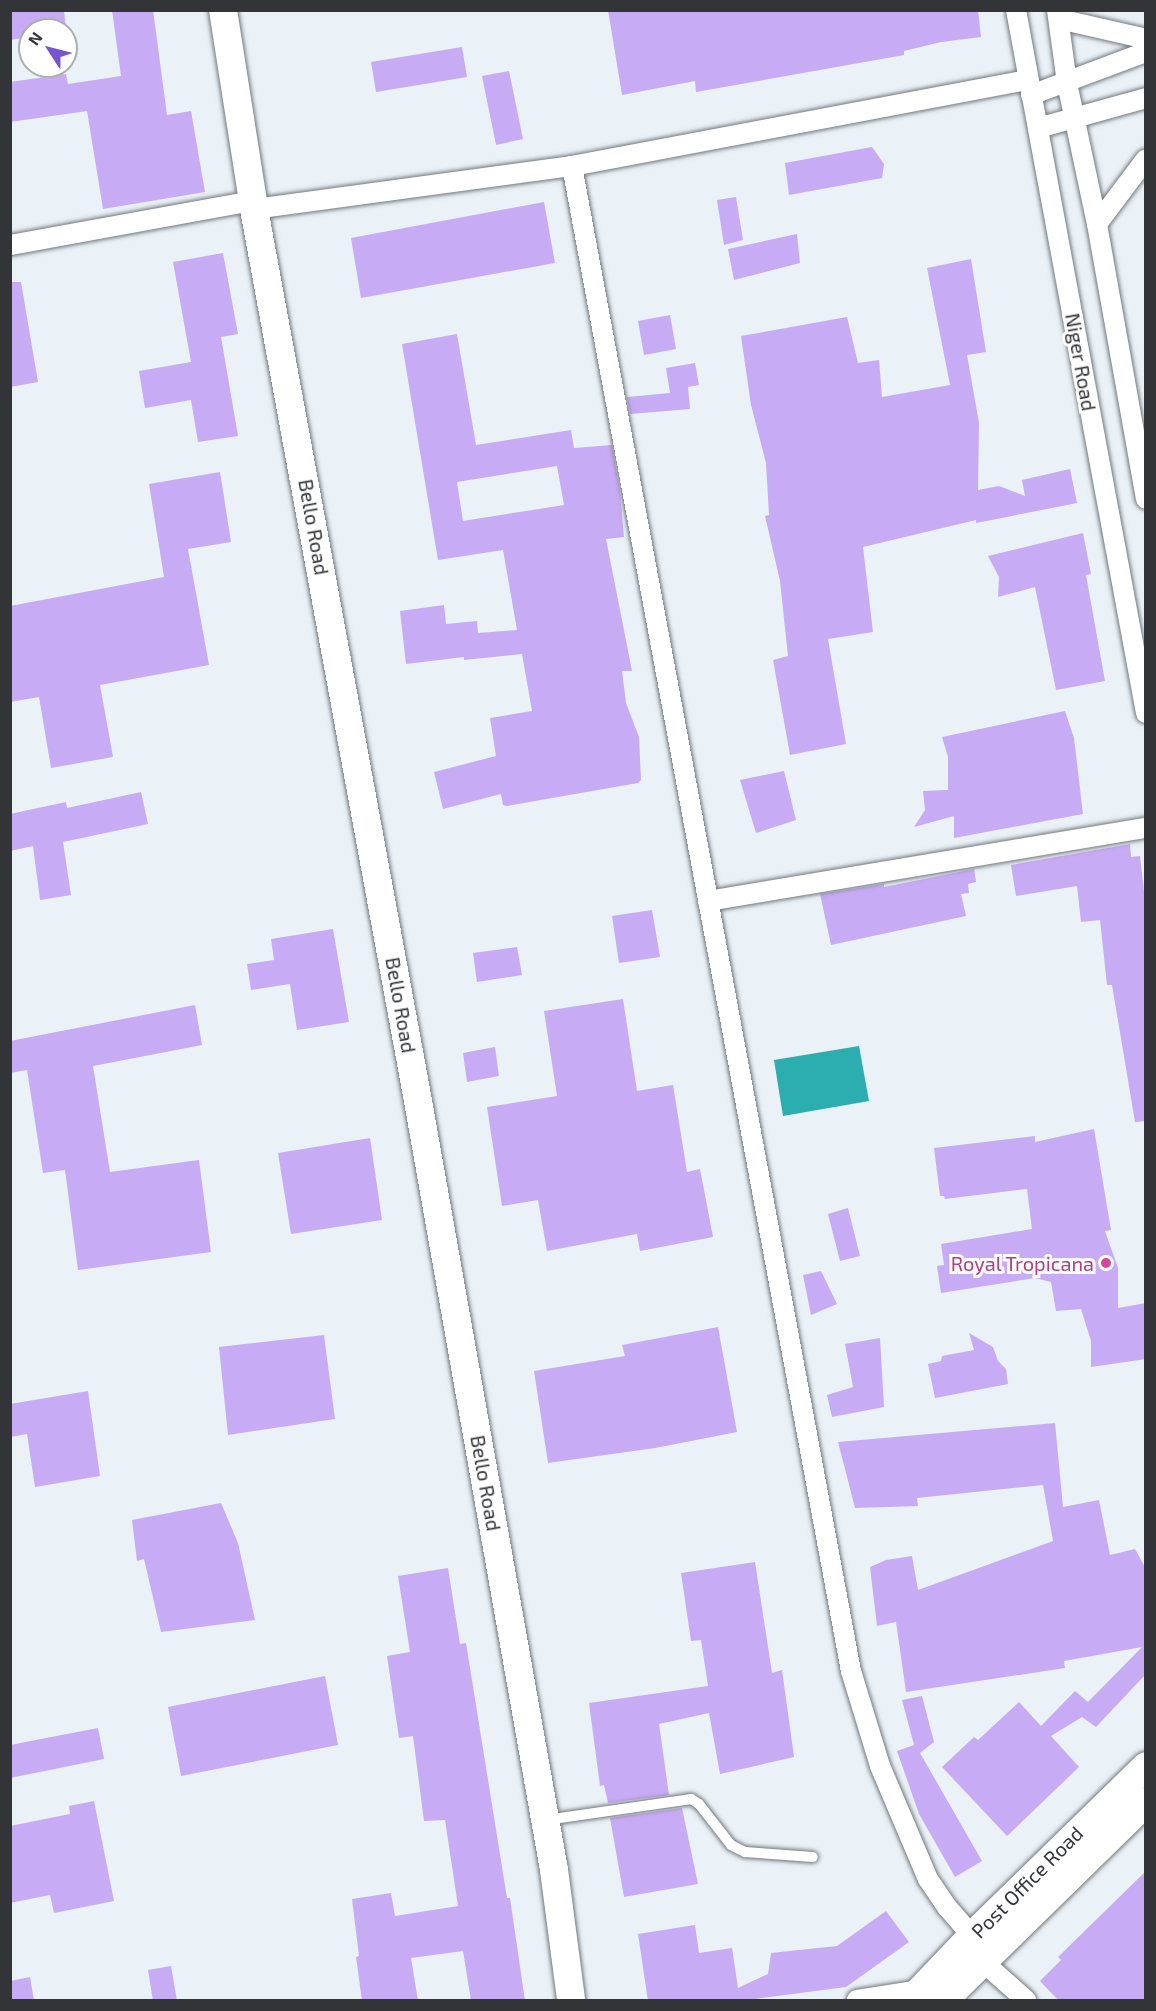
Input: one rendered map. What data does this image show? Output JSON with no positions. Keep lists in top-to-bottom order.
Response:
{
  "streets": {
    "street": ["Niger Road", "Bello Road", "Post Office Road"]
  },
  "places": ["Royal Tropicana"],
  "north": "top left"
}
